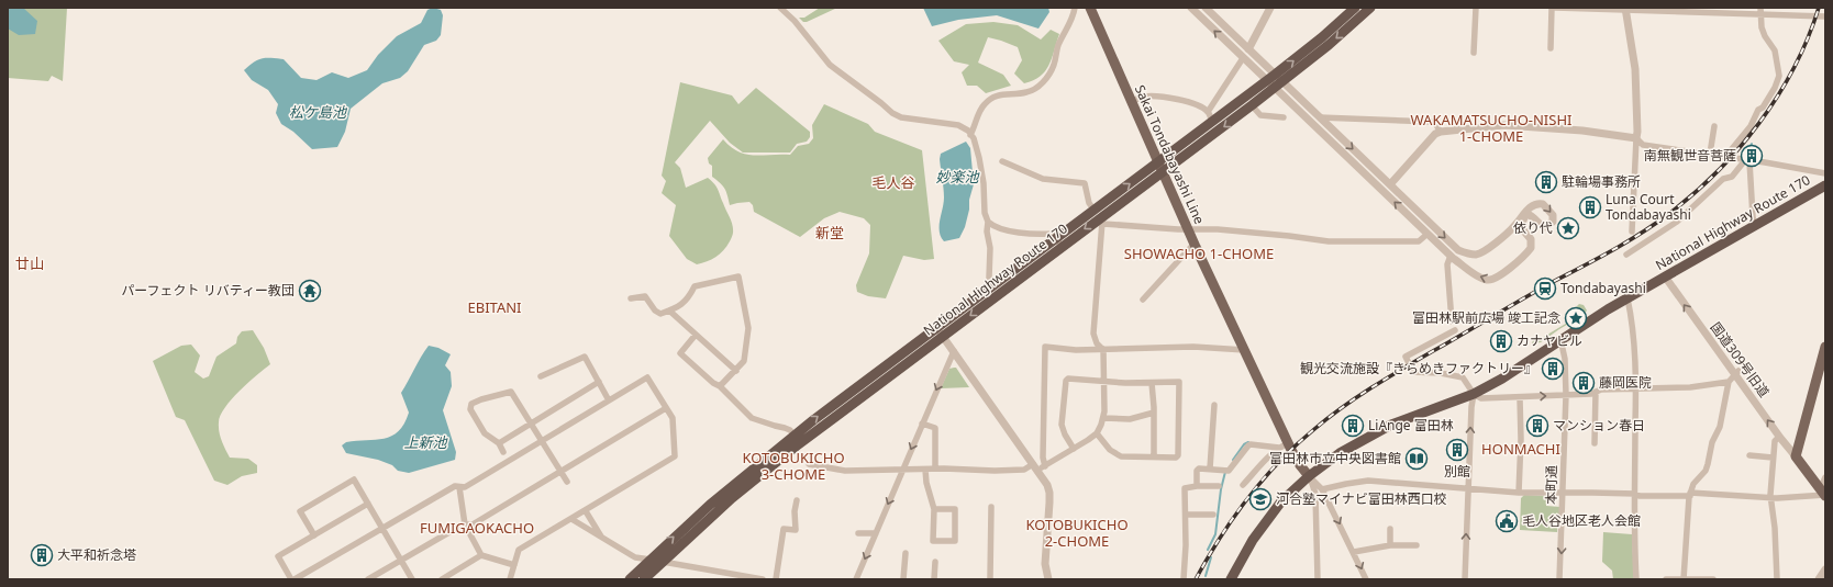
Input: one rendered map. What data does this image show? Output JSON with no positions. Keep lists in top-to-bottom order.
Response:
{
  "streets": {
    "highway": ["National Highway Route 170"],
    "main road": ["Sakai Tondabayashi Line"],
    "street": ["国道309号旧道", "本町通"]
  },
  "crossings": [
    ["Sakai Tondabayashi Line", "National Highway Route 170"],
    ["National Highway Route 170", "国道309号旧道"],
    ["National Highway Route 170", "本町通"]
  ],
  "one_way": ["国道309号旧道", "本町通"],
  "districts": [
    "WAKAMATSUCHO-NISHI 1-CHOME",
    "毛人谷",
    "新堂",
    "SHOWACHO 1-CHOME",
    "廿山",
    "EBITANI",
    "HONMACHI",
    "KOTOBUKICHO 3-CHOME",
    "KOTOBUKICHO 2-CHOME",
    "FUMIGAOKACHO"
  ],
  "water": ["松ケ島池", "妙楽池", "上新池"],
  "places": {
    "building": [
      "南無観世音菩薩",
      "駐輪場事務所",
      "Luna Court Tondabayashi",
      "カナヤビル",
      "観光交流施設『きらめきファクトリー』",
      "藤岡医院",
      "LiAnge 富田林",
      "マンション春日",
      "別館",
      "大平和祈念塔"
    ],
    "place": ["依り代", "富田林駅前広場 竣工記念"],
    "station": ["Tondabayashi"],
    "temple": ["パーフェクト リバティー教団"],
    "library": ["富田林市立中央図書館"],
    "school or university": ["河合塾マイナビ富田林西口校"],
    "public building": ["毛人谷地区老人会館"]
  }
}
